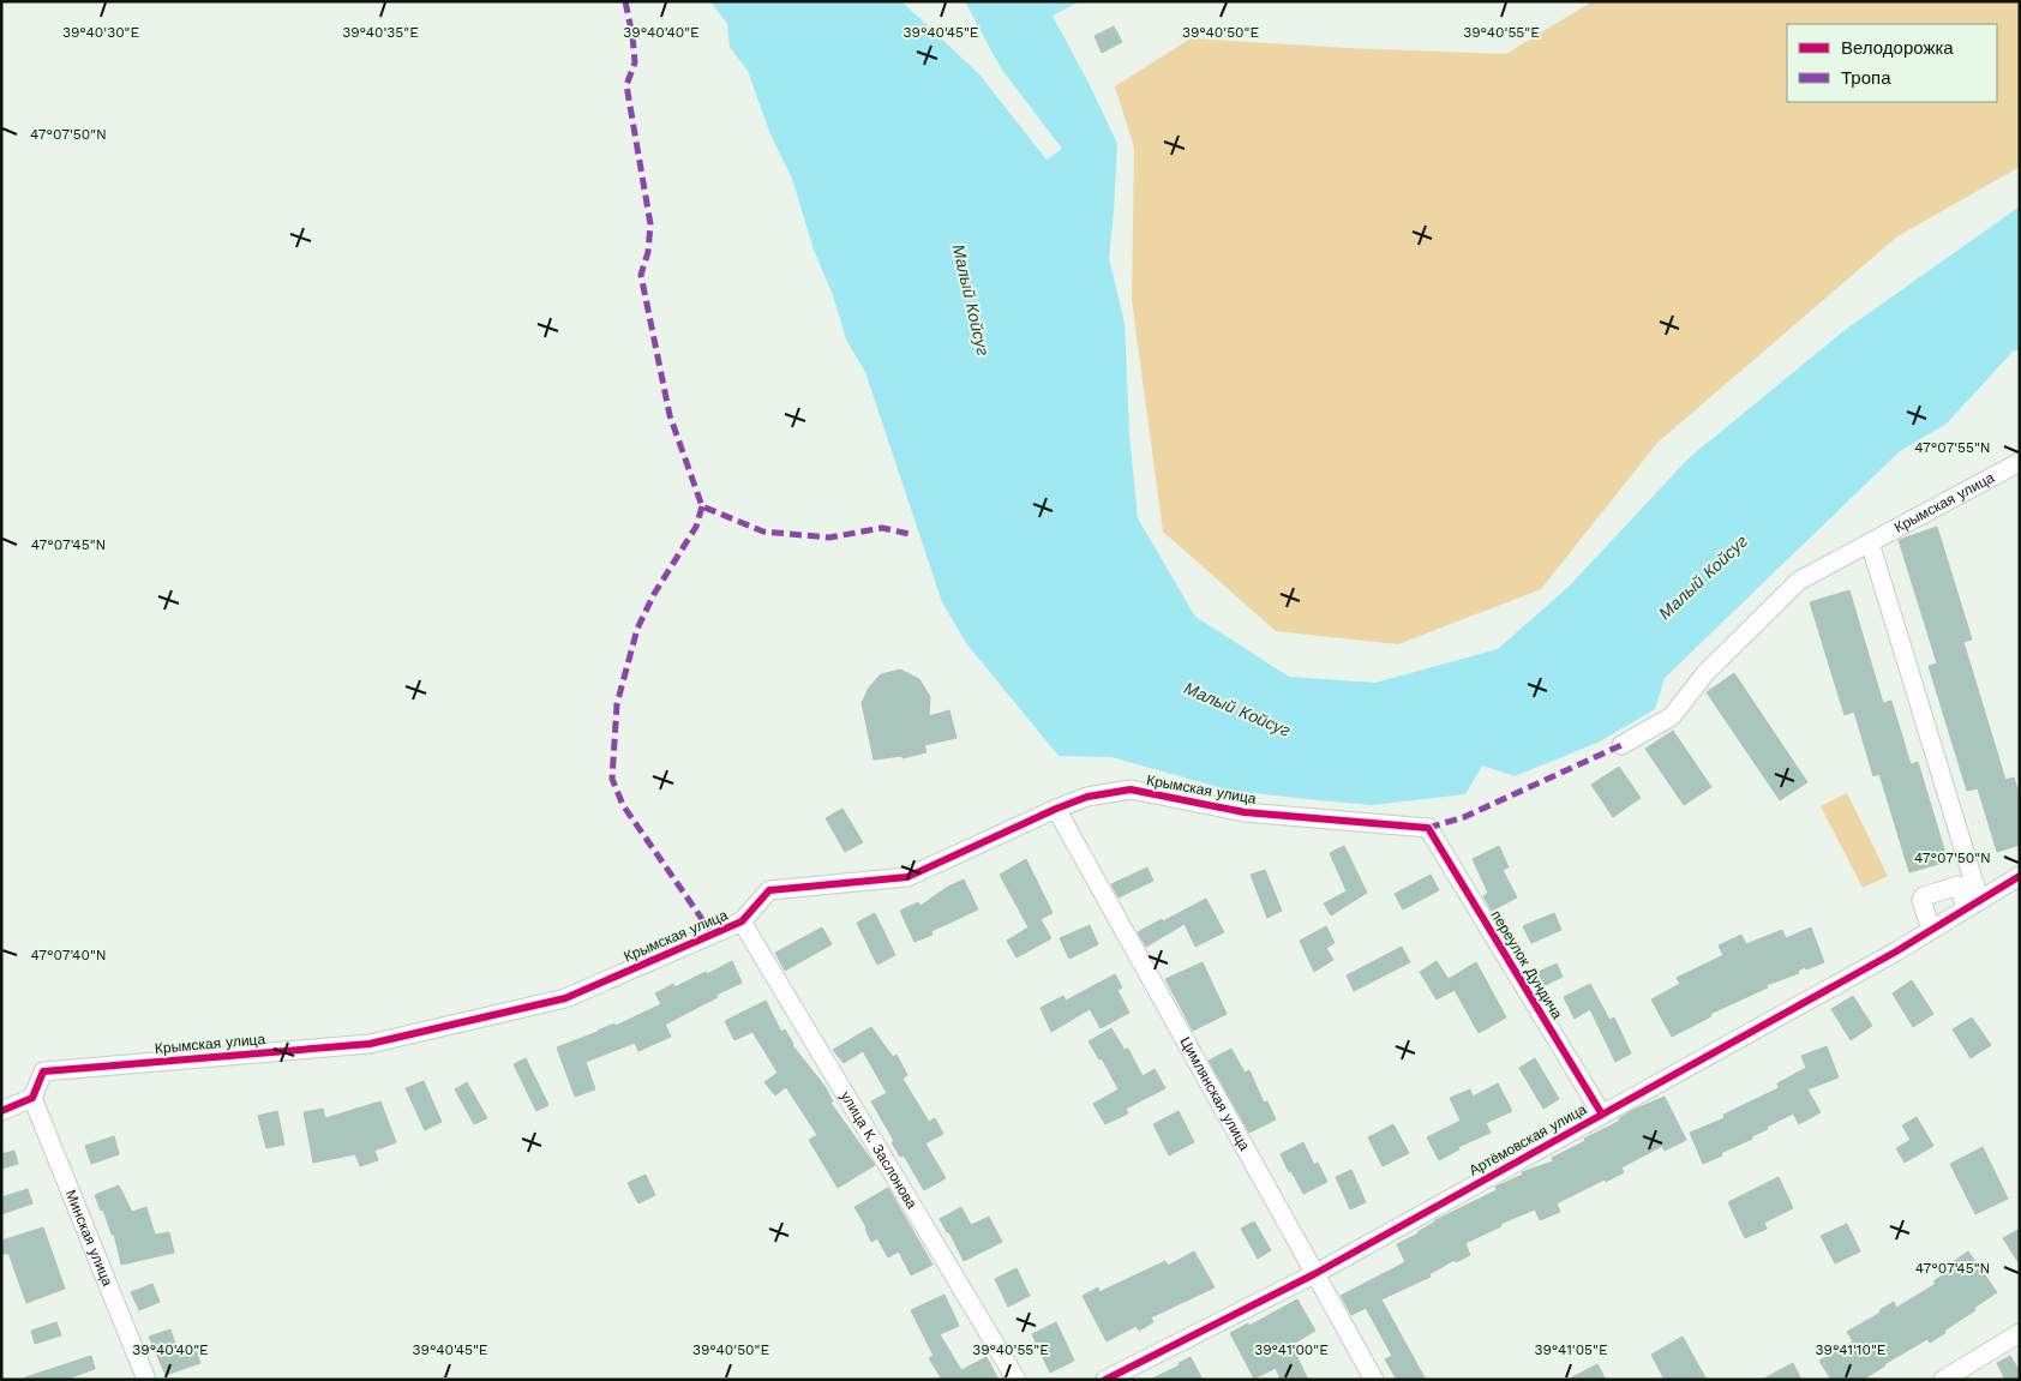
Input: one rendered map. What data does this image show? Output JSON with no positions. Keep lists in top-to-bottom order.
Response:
{
  "streets": {
    "street": [
      "Крымская улица",
      "переулок Дундича",
      "Цимлянская улица",
      "Артёмовская улица",
      "улица К. Заслонова",
      "Минская улица"
    ]
  },
  "crossings": [
    ["Крымская улица", "переулок Дундича"],
    ["Крымская улица", "Цимлянская улица"],
    ["Крымская улица", "улица К. Заслонова"],
    ["Крымская улица", "Минская улица"],
    ["переулок Дундича", "Артёмовская улица"],
    ["Цимлянская улица", "Артёмовская улица"]
  ],
  "water": ["Малый Койсуг"],
  "legend": ["Велодорожка", "Тропа"],
  "coordinates": [
    "39°40'30\"E",
    "39°40'35\"E",
    "39°40'40\"E",
    "39°40'45\"E",
    "39°40'50\"E",
    "39°40'55\"E",
    "47°07'50\"N",
    "47°07'55\"N",
    "47°07'45\"N",
    "47°07'40\"N",
    "39°41'00\"E",
    "39°41'05\"E",
    "39°41'10\"E"
  ]
}
